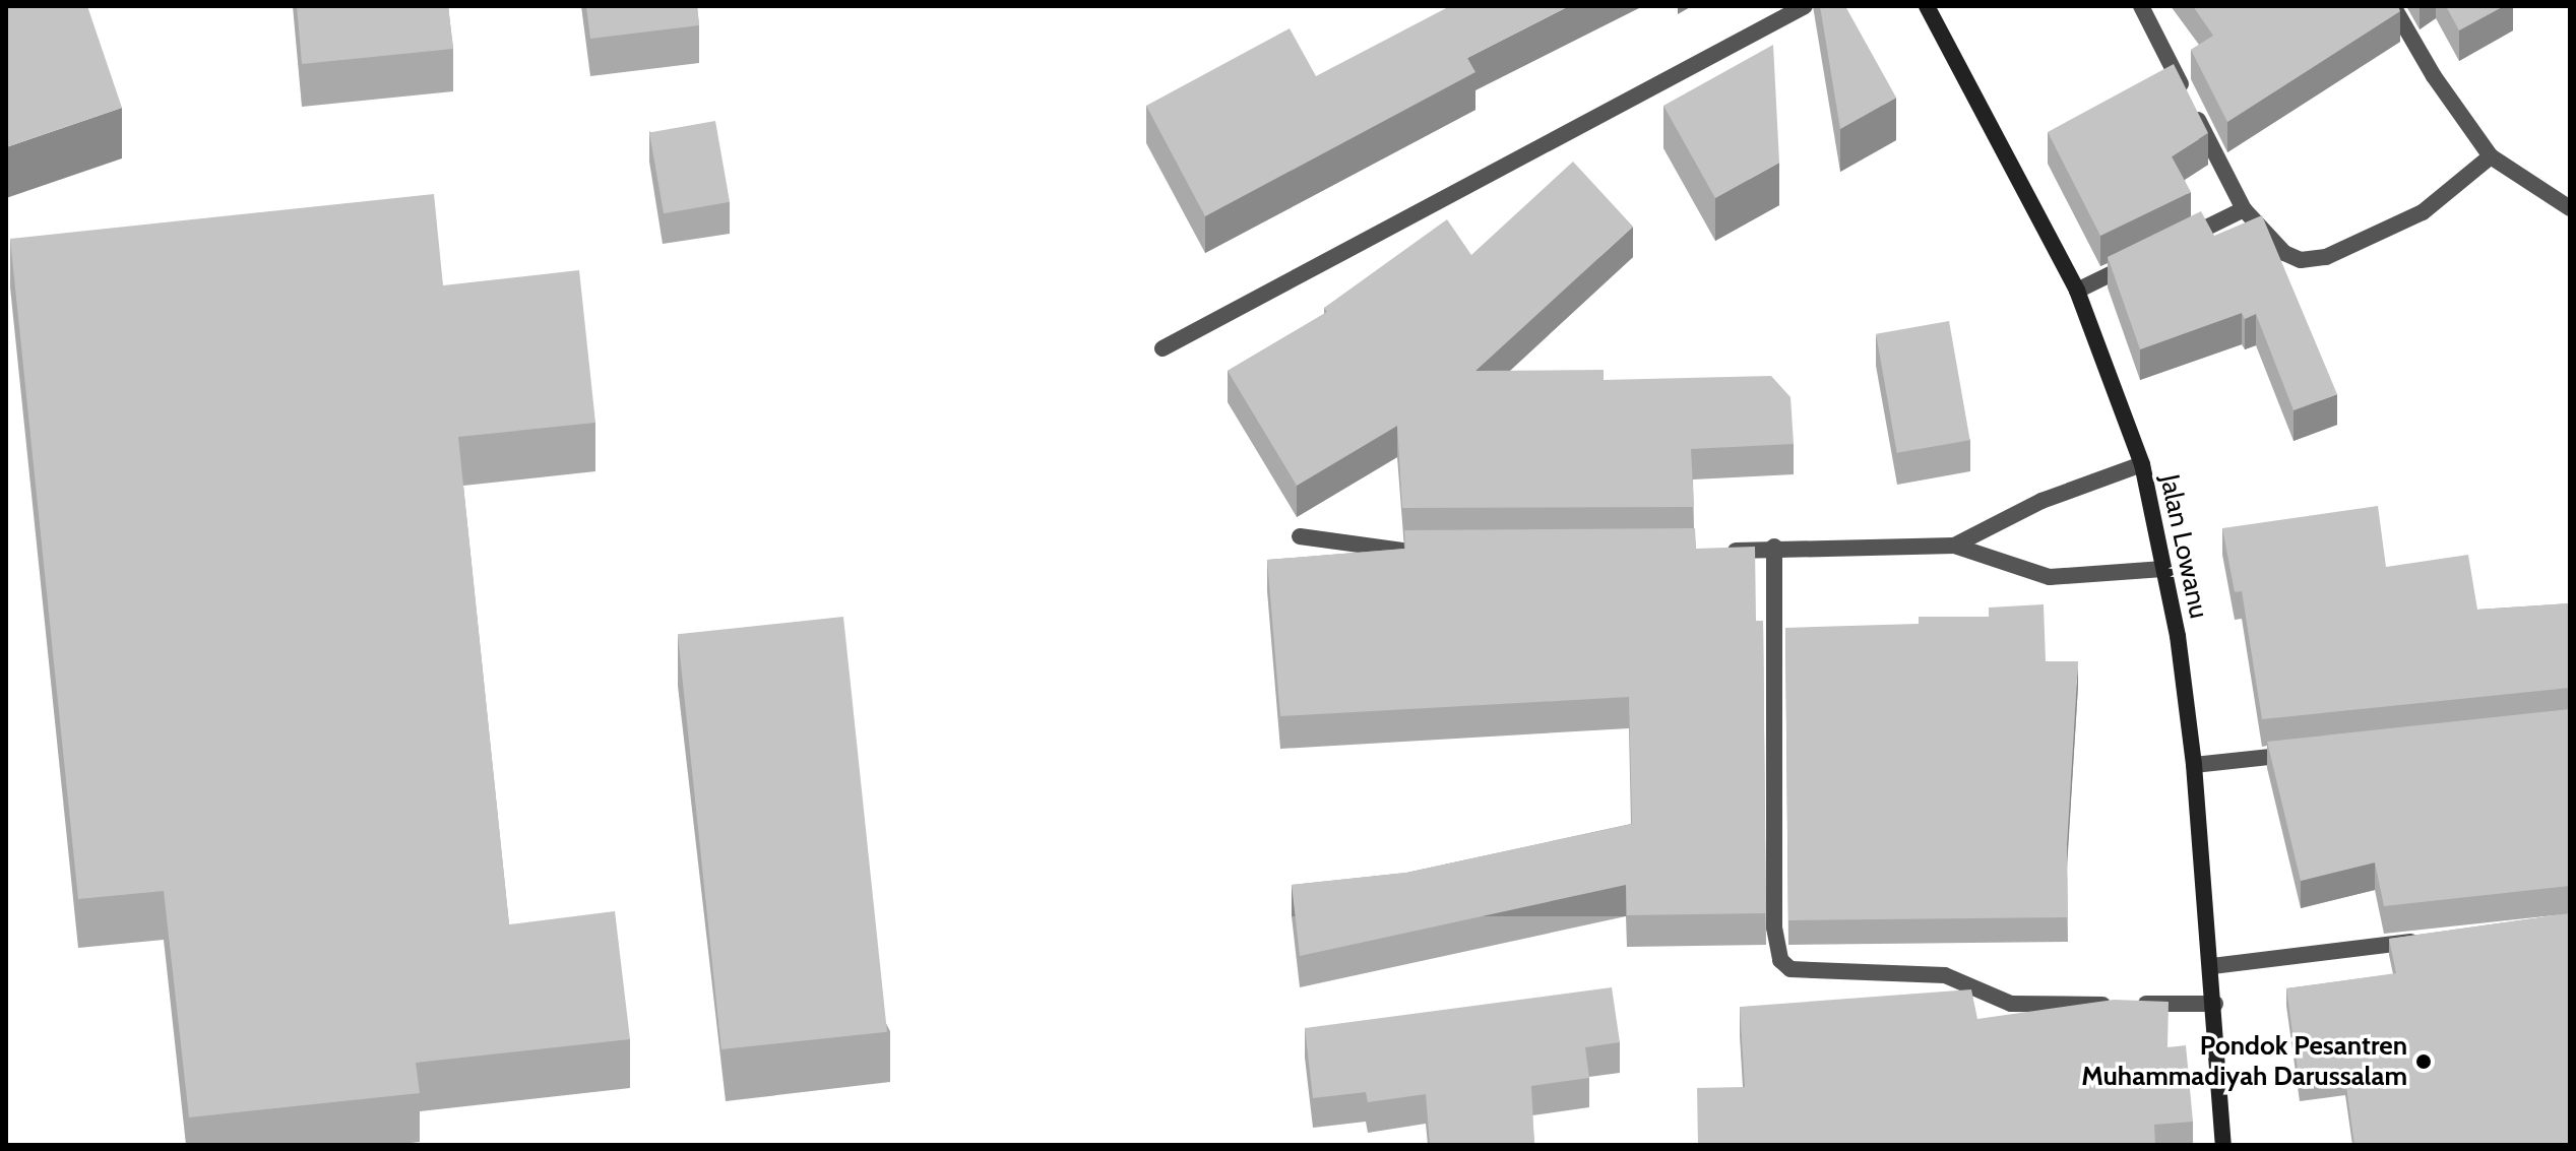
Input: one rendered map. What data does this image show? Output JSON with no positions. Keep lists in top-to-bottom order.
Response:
{
  "streets": {
    "main road": ["Jalan Lowanu"]
  },
  "places": ["Pondok Pesantren Muhammadiyah Darussalam"]
}
